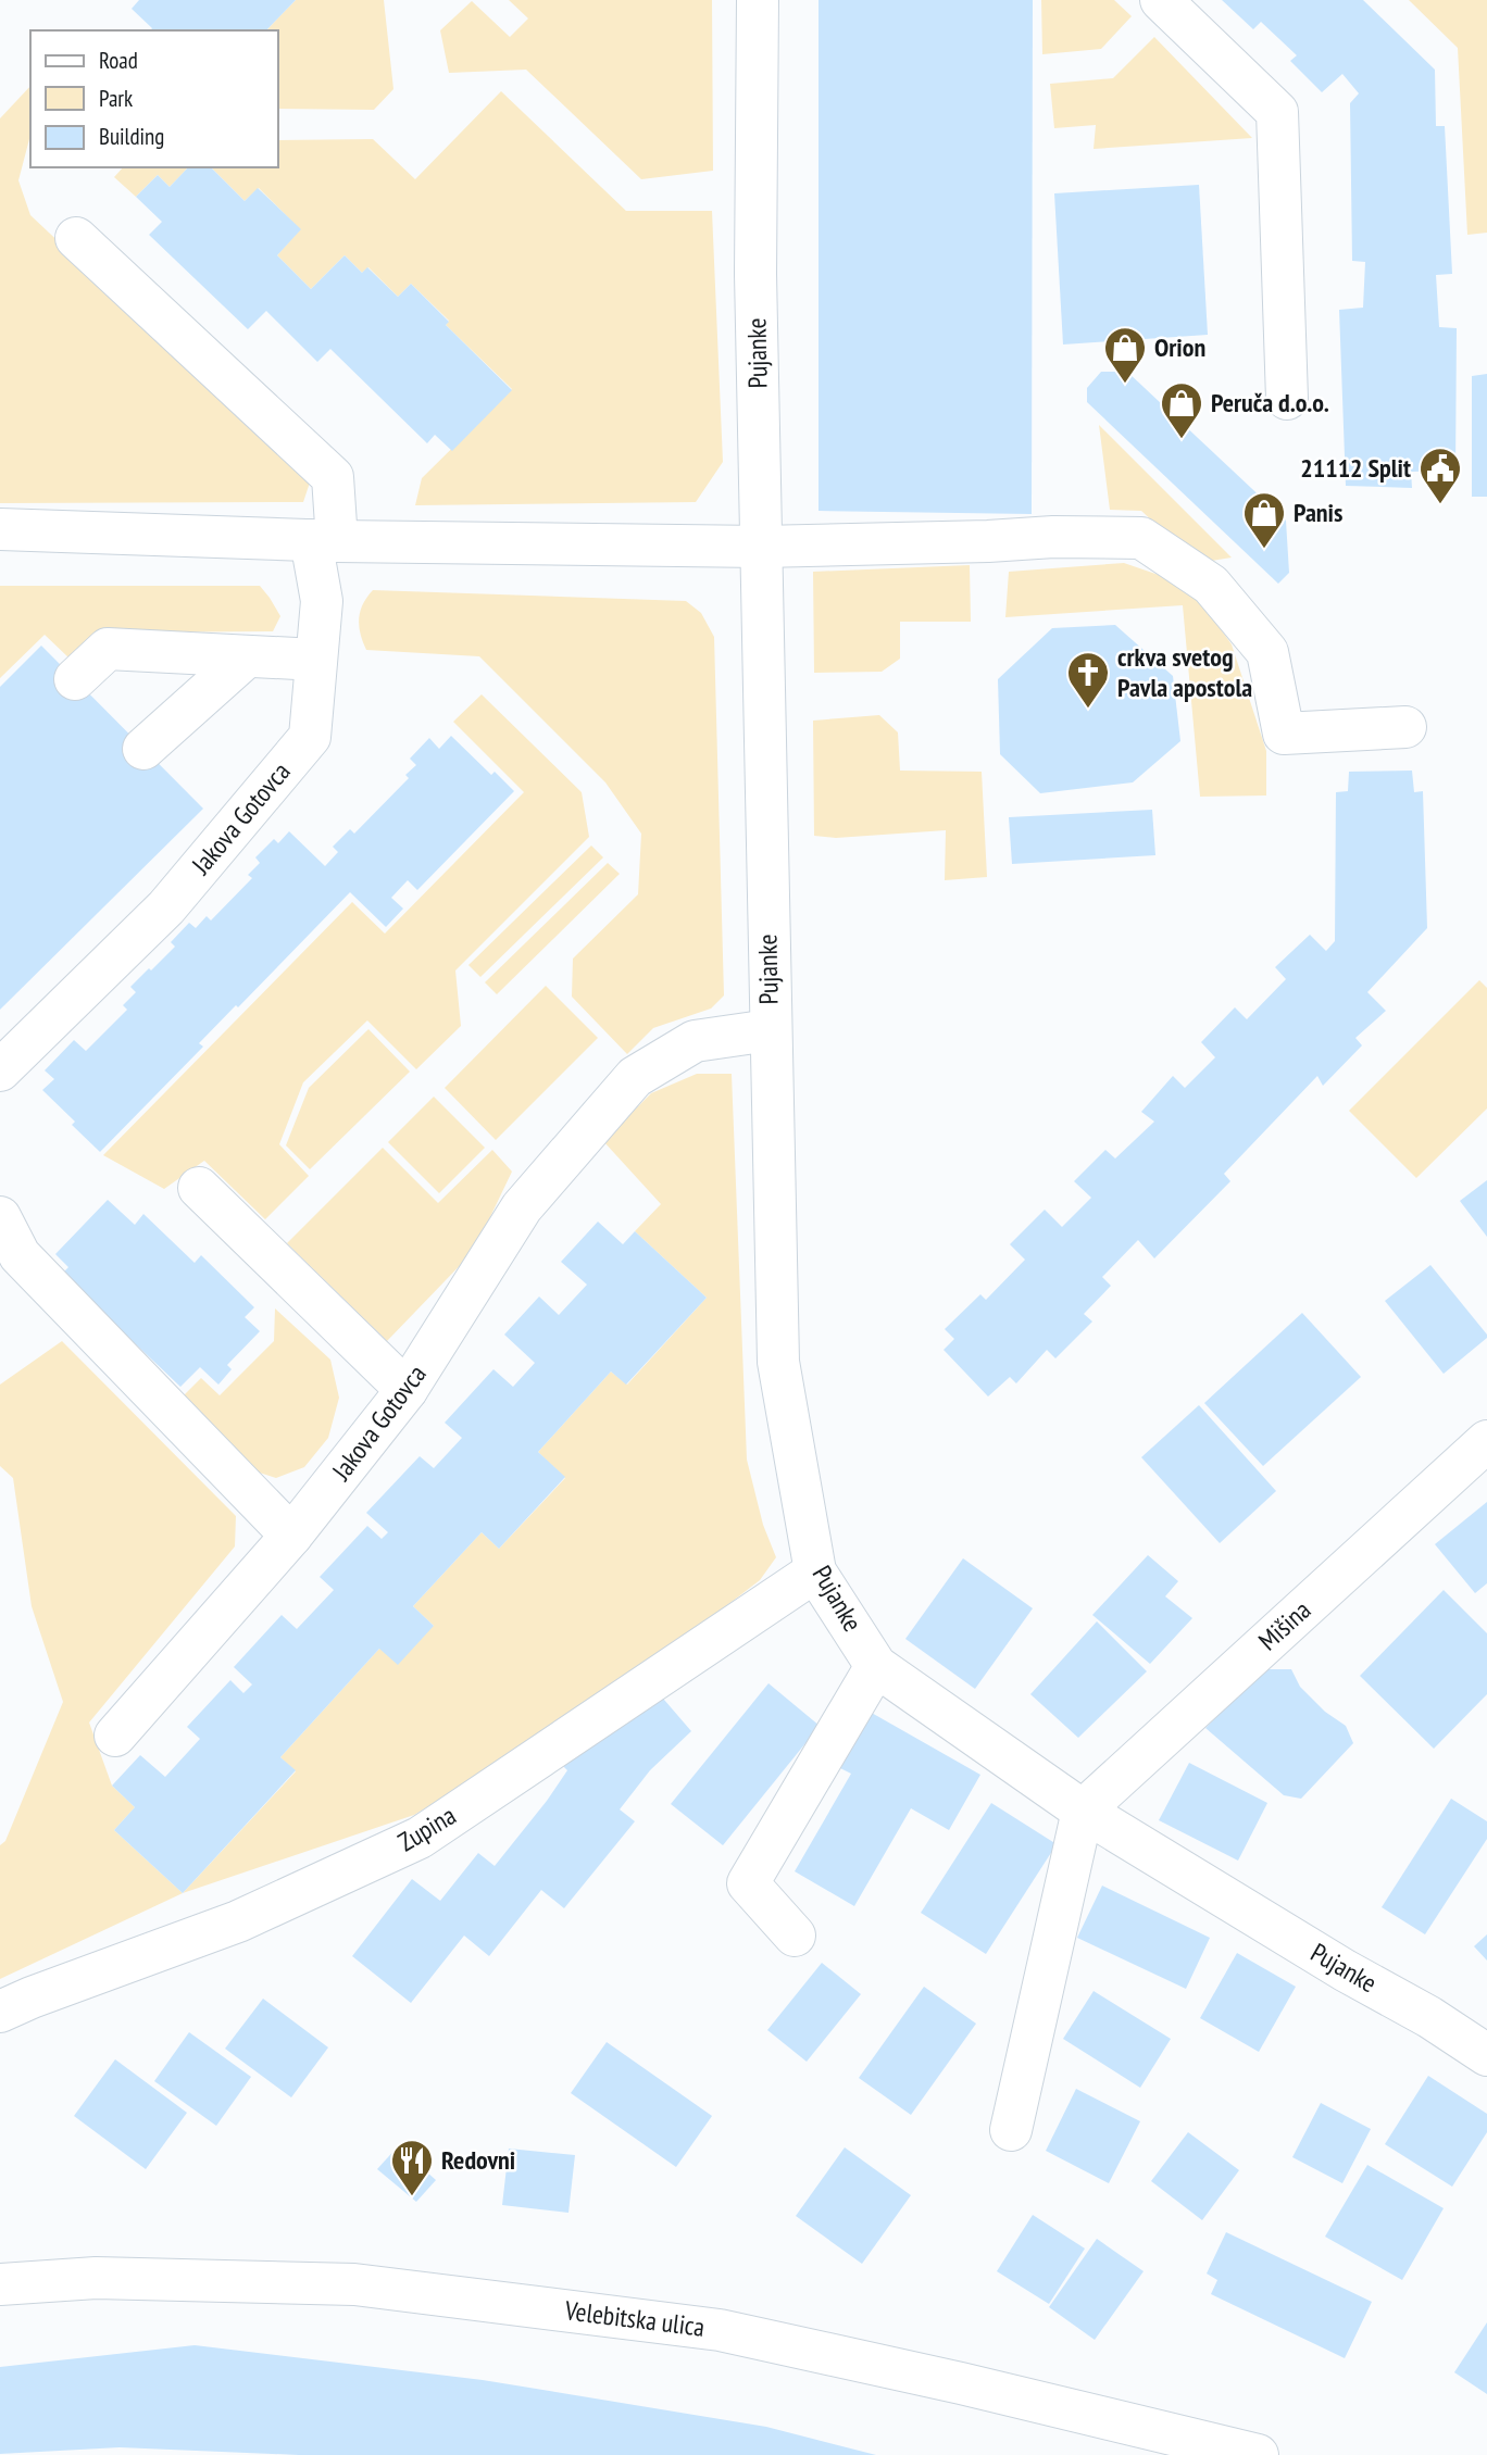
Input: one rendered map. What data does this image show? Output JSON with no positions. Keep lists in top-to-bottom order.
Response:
{
  "streets": {
    "street": [
      "Pujanke",
      "Jakova Gotovca",
      "Mišina",
      "Zupina",
      "Velebitska ulica"
    ]
  },
  "crossings": [
    ["Pujanke", "Jakova Gotovca"],
    ["Pujanke", "Mišina"],
    ["Pujanke", "Zupina"]
  ],
  "places": {
    "shop": ["Orion", "Peruča d.o.o.", "Panis"],
    "public building": ["21112 Split"],
    "church": ["crkva svetog Pavla apostola"],
    "restaurant": ["Redovni"]
  },
  "legend": ["Road", "Park", "Building"]
}
